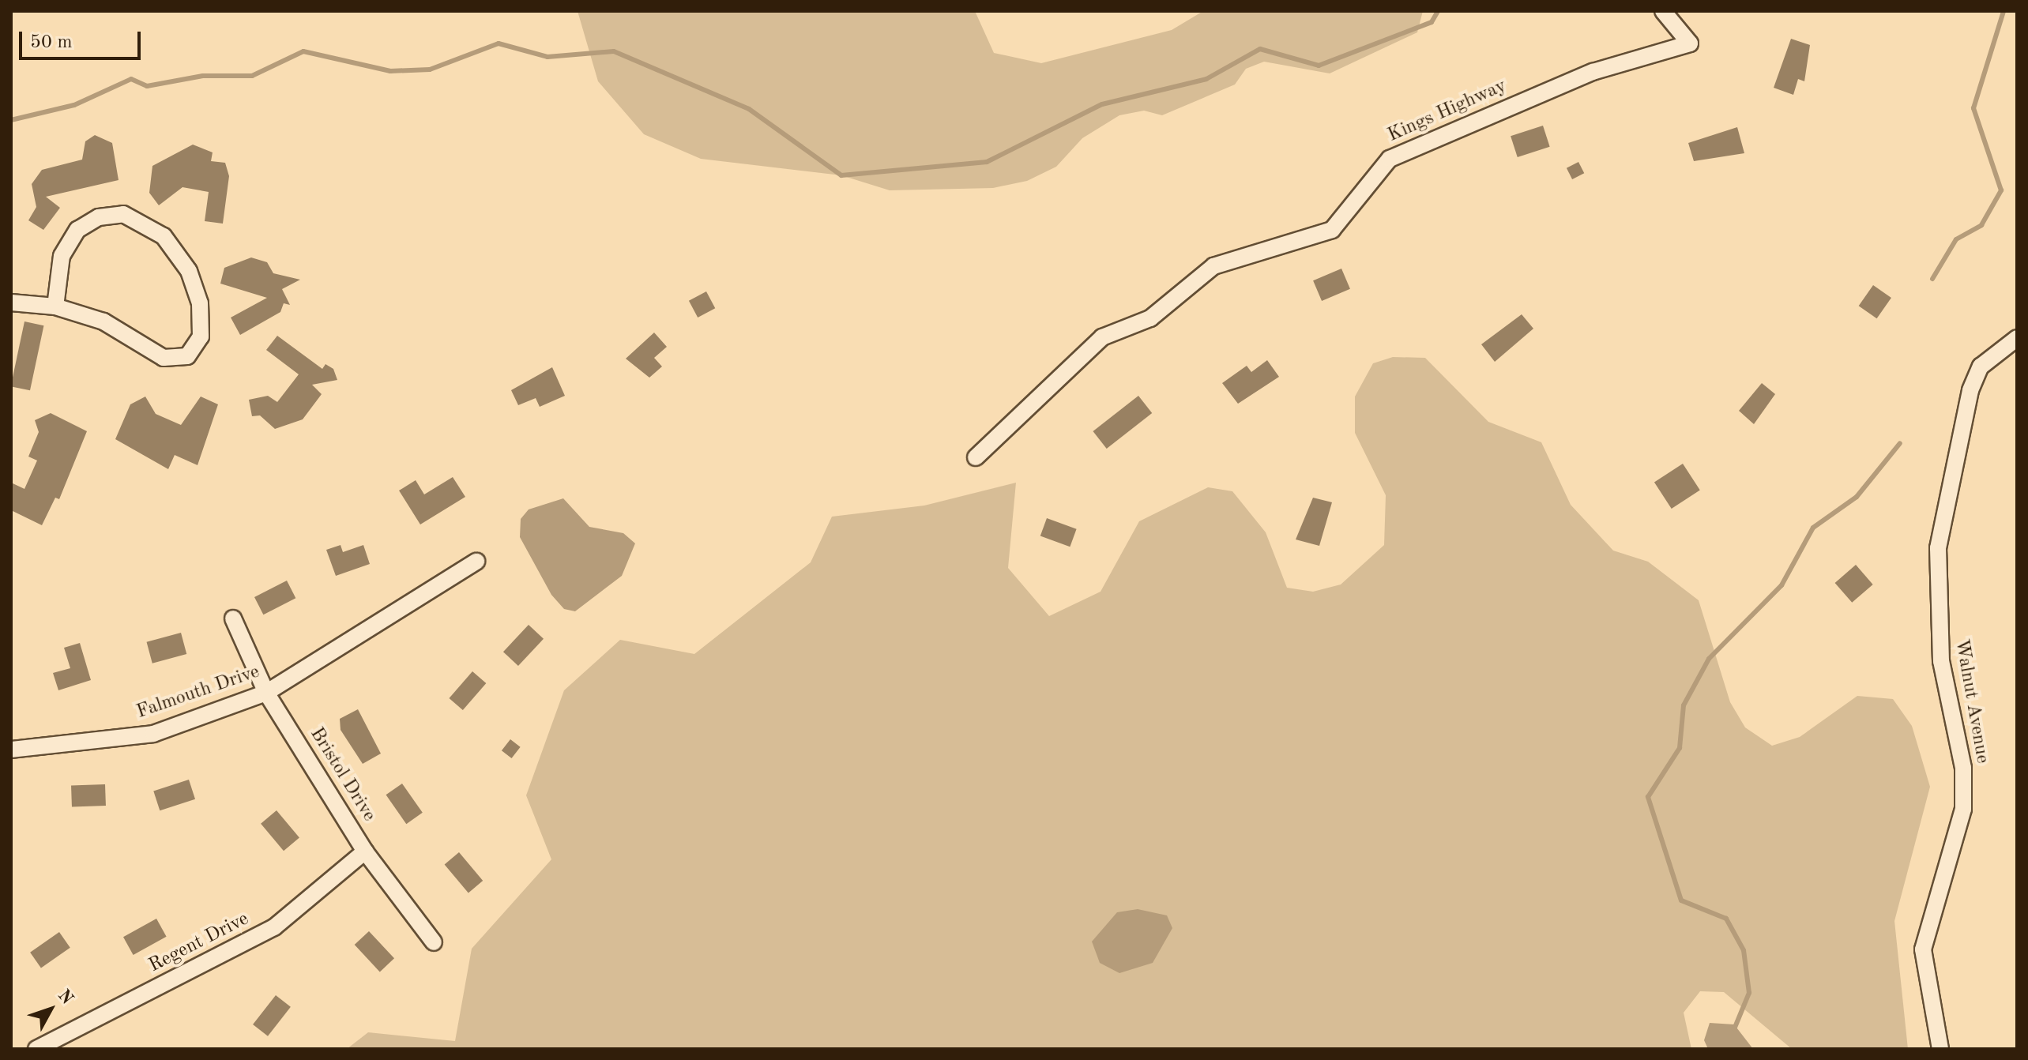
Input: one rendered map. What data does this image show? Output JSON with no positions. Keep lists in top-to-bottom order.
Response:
{
  "streets": {
    "street": [
      "Kings Highway",
      "Falmouth Drive",
      "Walnut Avenue",
      "Bristol Drive",
      "Regent Drive"
    ]
  },
  "crossings": [
    ["Falmouth Drive", "Bristol Drive"],
    ["Bristol Drive", "Regent Drive"]
  ],
  "scale_bar": "50 m",
  "north": "top right"
}
